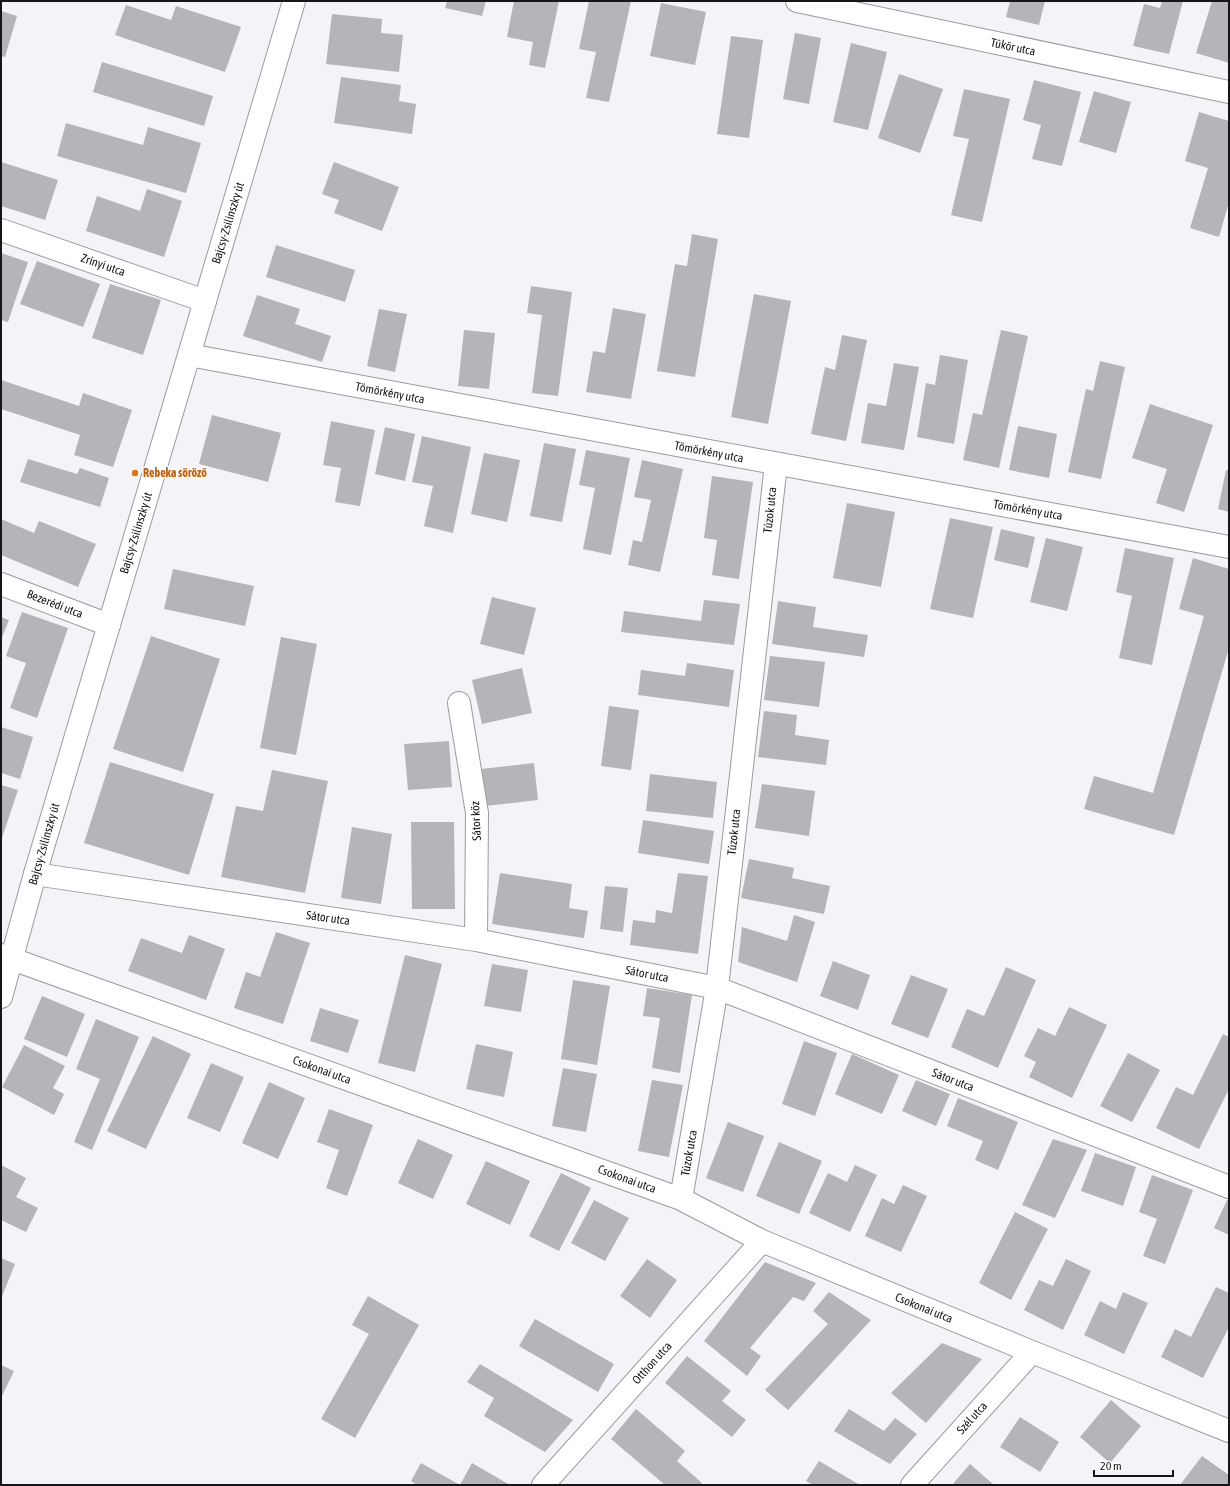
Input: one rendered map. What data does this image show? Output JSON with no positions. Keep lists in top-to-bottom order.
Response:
{
  "streets": {
    "street": [
      "Tükör utca",
      "Bajcsy-Zsilinszky út",
      "Zrínyi utca",
      "Tömörkény utca",
      "Túzok utca",
      "Bezerédi utca",
      "Sátor köz",
      "Sátor utca",
      "Csokonai utca",
      "Otthon utca",
      "Szél utca"
    ]
  },
  "crossings": [
    ["Bajcsy-Zsilinszky út", "Zrínyi utca"],
    ["Bajcsy-Zsilinszky út", "Tömörkény utca"],
    ["Bajcsy-Zsilinszky út", "Bezerédi utca"],
    ["Bajcsy-Zsilinszky út", "Sátor utca"],
    ["Bajcsy-Zsilinszky út", "Csokonai utca"],
    ["Tömörkény utca", "Túzok utca"],
    ["Túzok utca", "Sátor utca"],
    ["Túzok utca", "Csokonai utca"],
    ["Sátor köz", "Sátor utca"],
    ["Csokonai utca", "Otthon utca"],
    ["Csokonai utca", "Szél utca"]
  ],
  "places": ["Rebeka söröző"],
  "scale_bar": "20 m"
}
